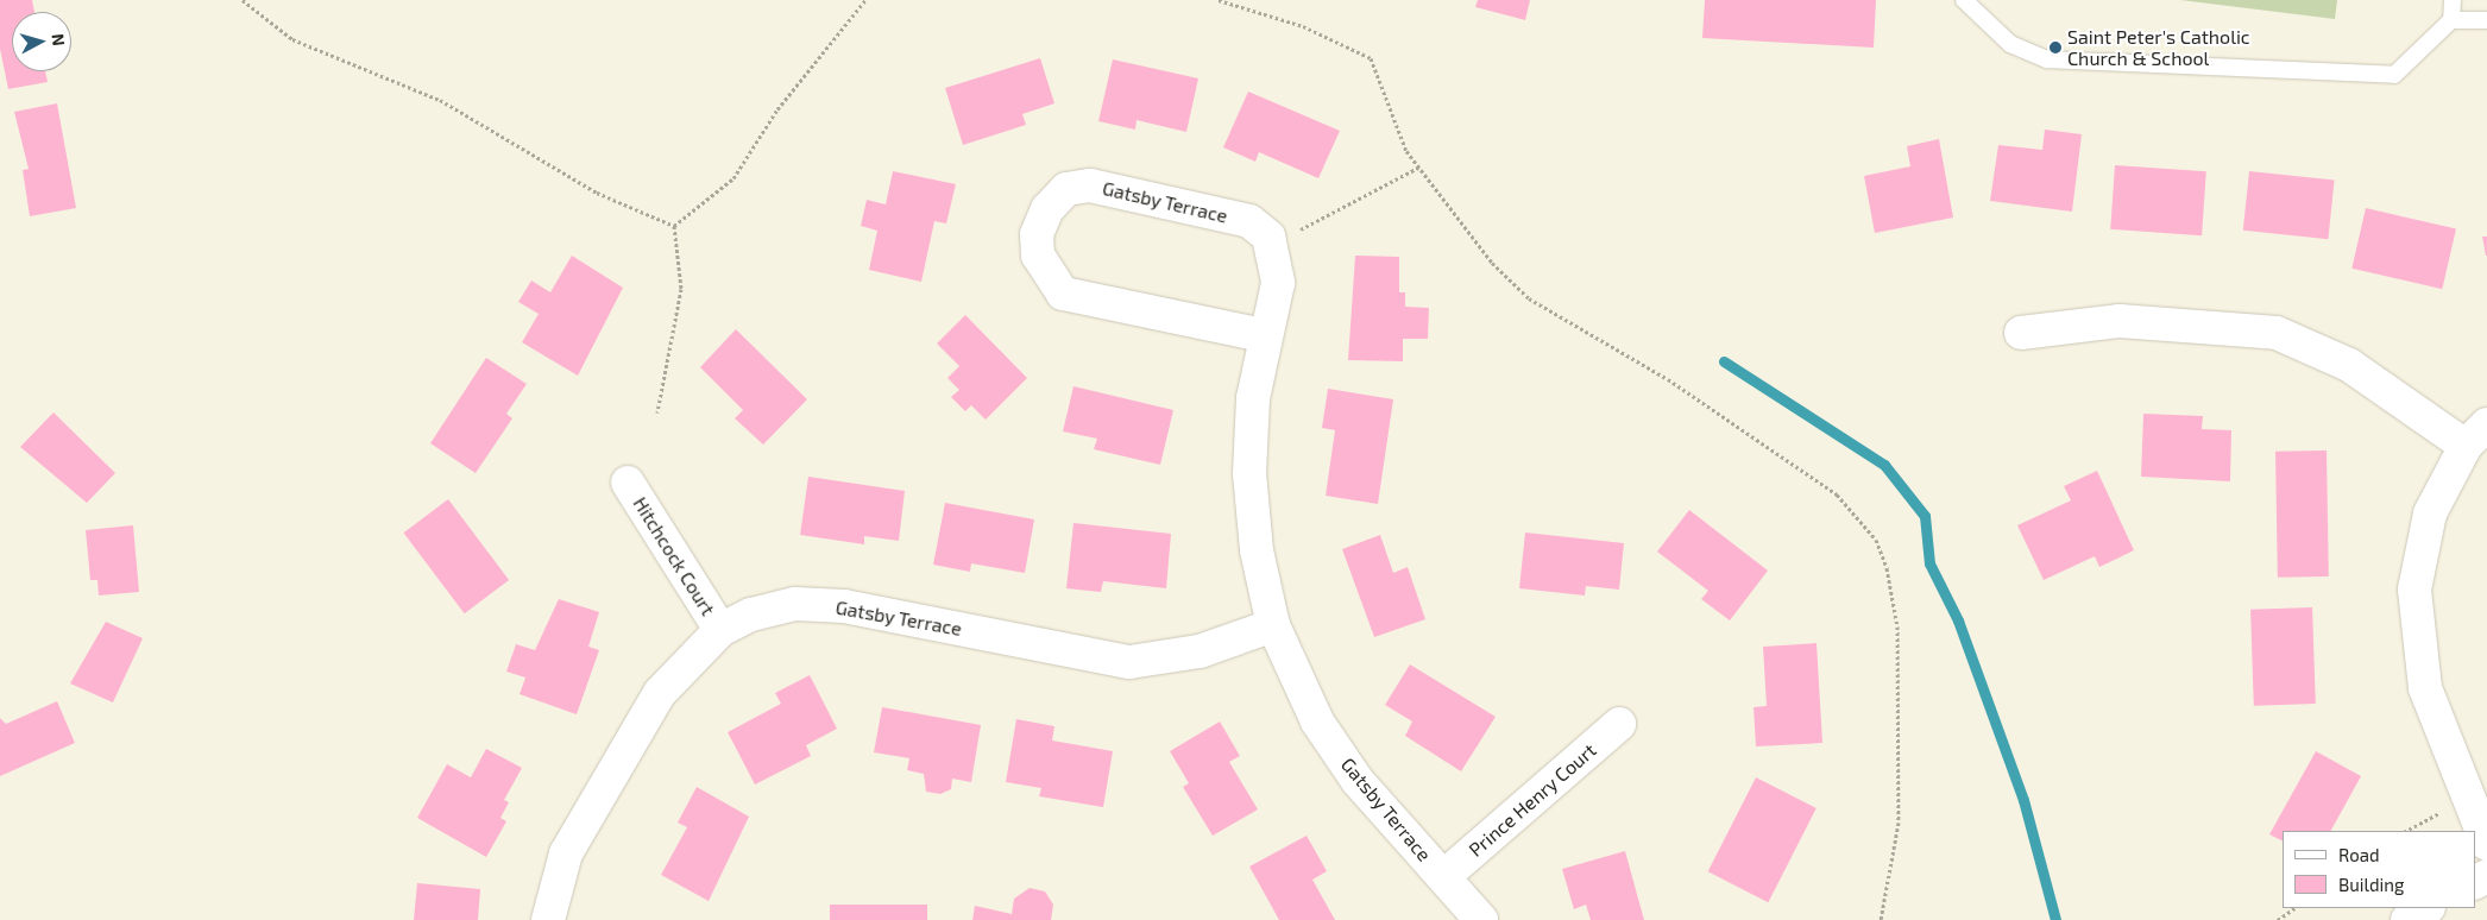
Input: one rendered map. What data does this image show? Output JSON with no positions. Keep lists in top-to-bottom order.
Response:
{
  "streets": {
    "street": ["Gatsby Terrace", "Hitchcock Court", "Prince Henry Court"]
  },
  "crossings": [
    ["Gatsby Terrace", "Hitchcock Court"],
    ["Gatsby Terrace", "Prince Henry Court"]
  ],
  "places": ["Saint Peter's Catholic Church & School"],
  "legend": ["Road", "Building"],
  "north": "right"
}
